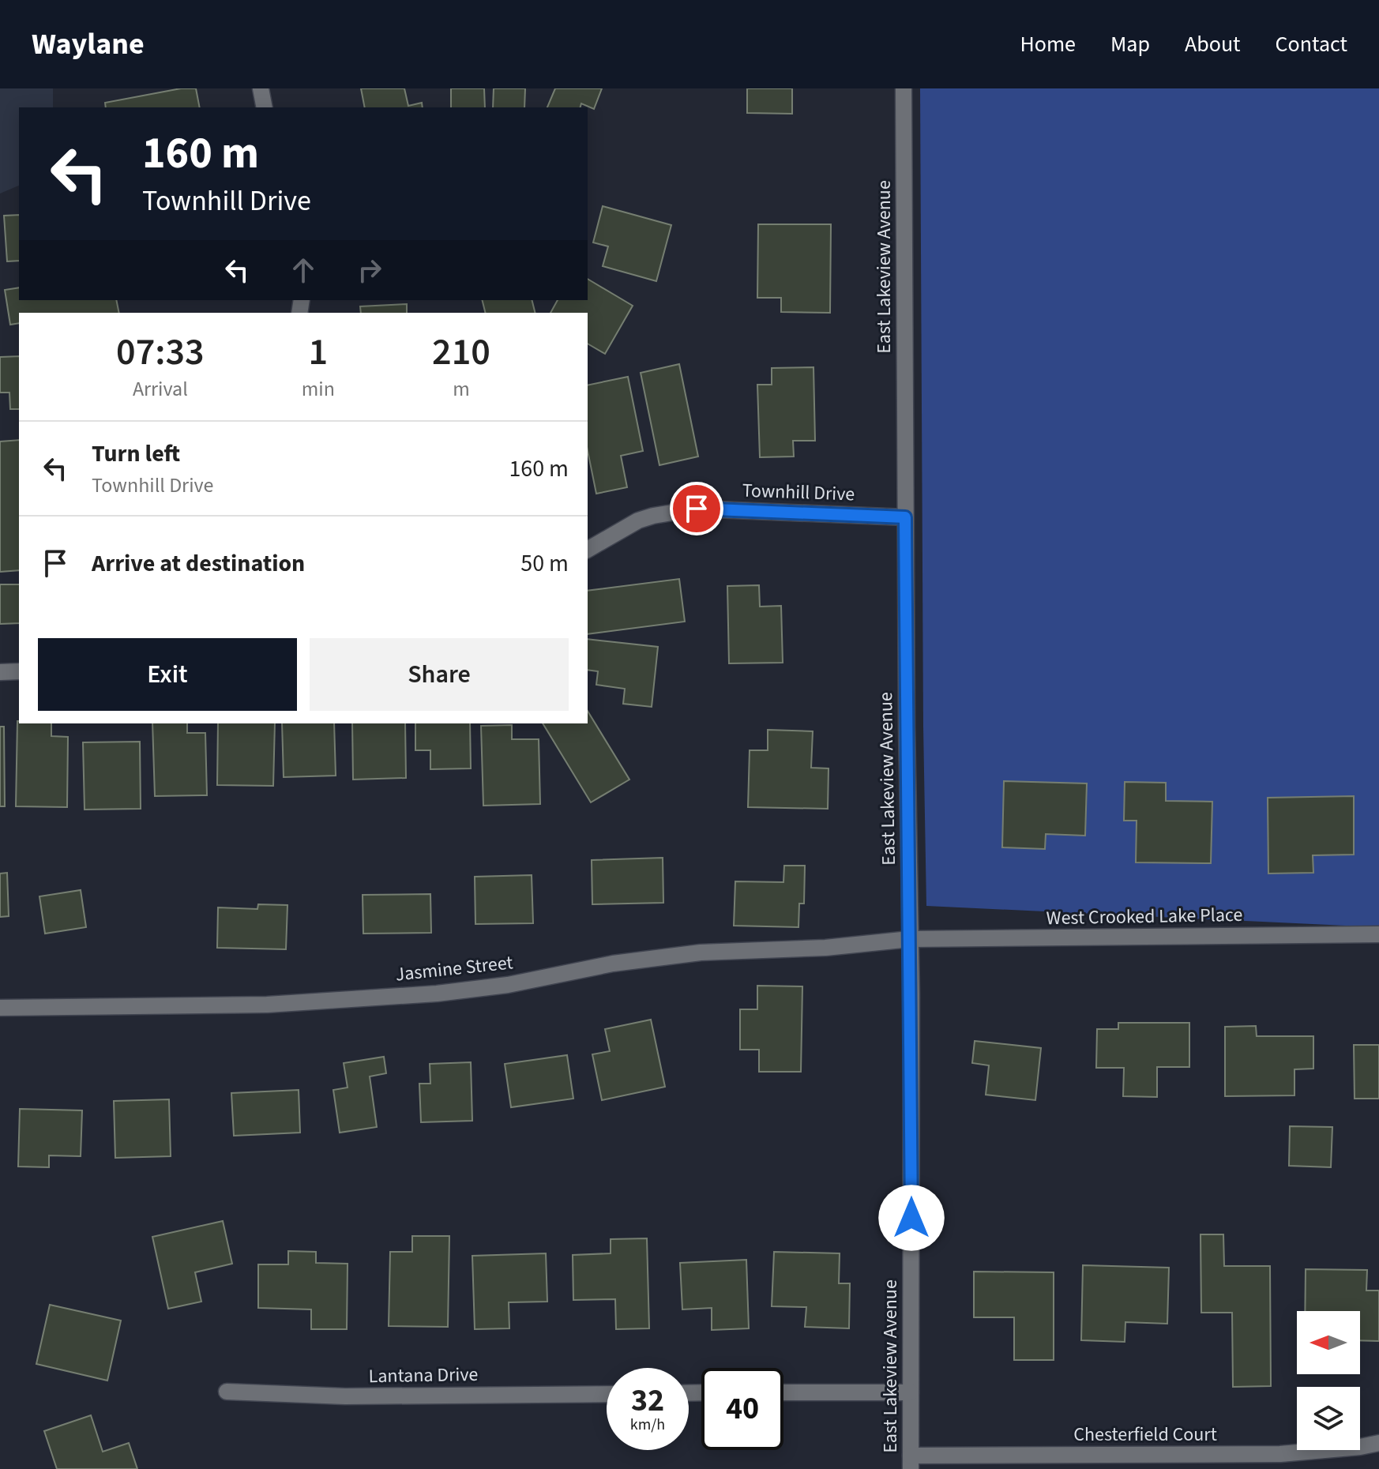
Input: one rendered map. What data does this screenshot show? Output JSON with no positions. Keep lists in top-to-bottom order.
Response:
{
  "streets": {
    "street": [
      "East Lakeview Avenue",
      "Townhill Drive",
      "West Crooked Lake Place",
      "Jasmine Street",
      "Lantana Drive",
      "Chesterfield Court"
    ]
  },
  "crossings": [
    ["East Lakeview Avenue", "Townhill Drive"],
    ["East Lakeview Avenue", "West Crooked Lake Place"],
    ["East Lakeview Avenue", "Jasmine Street"],
    ["East Lakeview Avenue", "Chesterfield Court"],
    ["West Crooked Lake Place", "Jasmine Street"]
  ],
  "north": "left",
  "page": {
    "header": "Waylane",
    "nav": [
      "Home",
      "Map",
      "About",
      "Contact"
    ],
    "turn": ["160 m", "Townhill Drive"],
    "eta": [
      "07:33",
      "Arrival",
      "1",
      "min",
      "210",
      "m"
    ],
    "list": [
      {
        "name": "Turn left",
        "note": "Townhill Drive",
        "value": "160 m"
      },
      {
        "name": "Arrive at destination",
        "value": "50 m"
      }
    ],
    "buttons": ["Exit", "Share"],
    "speed": "32 km/h",
    "limit": "40"
  }
}
